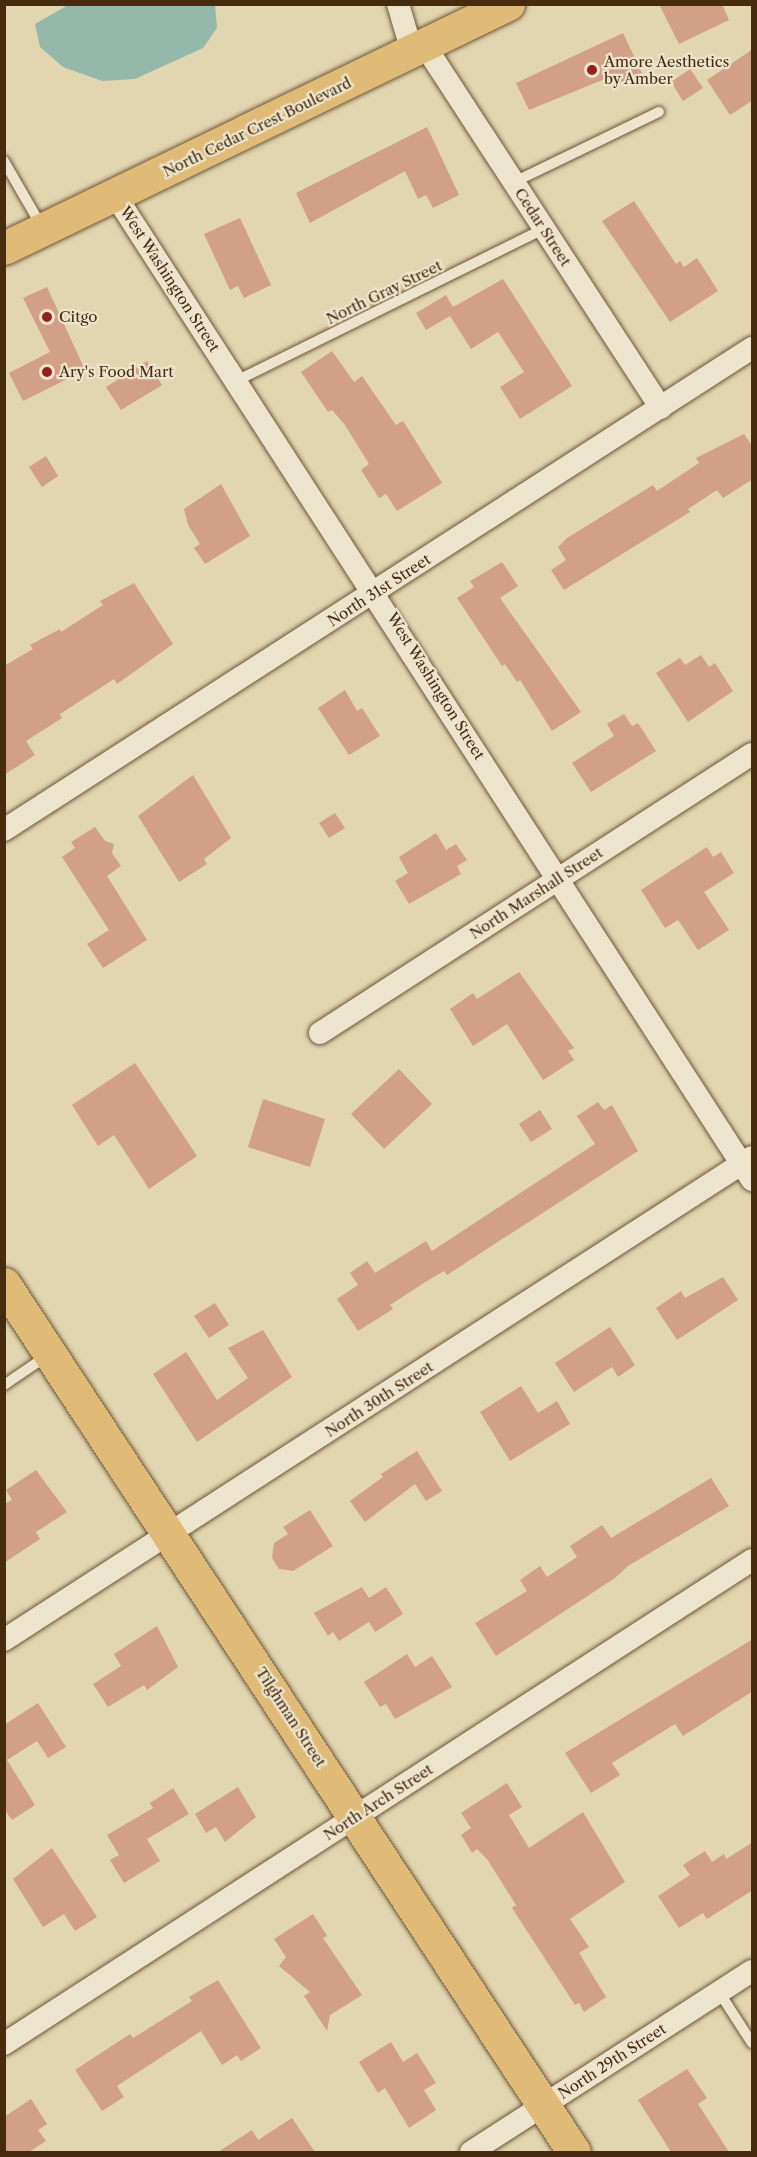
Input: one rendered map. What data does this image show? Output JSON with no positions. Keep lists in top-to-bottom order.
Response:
{
  "streets": {
    "main road": ["North Cedar Crest Boulevard", "Tilghman Street"],
    "street": [
      "Cedar Street",
      "West Washington Street",
      "North 31st Street",
      "North Marshall Street",
      "North 30th Street",
      "North Arch Street",
      "North 29th Street"
    ],
    "lane": ["North Gray Street"]
  },
  "crossings": [
    ["North Cedar Crest Boulevard", "Cedar Street"],
    ["North Cedar Crest Boulevard", "West Washington Street"],
    ["Cedar Street", "North Gray Street"],
    ["Cedar Street", "North 31st Street"],
    ["West Washington Street", "North Gray Street"],
    ["West Washington Street", "North 31st Street"],
    ["West Washington Street", "North Marshall Street"],
    ["West Washington Street", "North 30th Street"],
    ["North 30th Street", "Tilghman Street"],
    ["Tilghman Street", "North Arch Street"],
    ["Tilghman Street", "North 29th Street"]
  ],
  "places": ["Amore Aesthetics by Amber", "Citgo", "Ary's Food Mart"]
}
